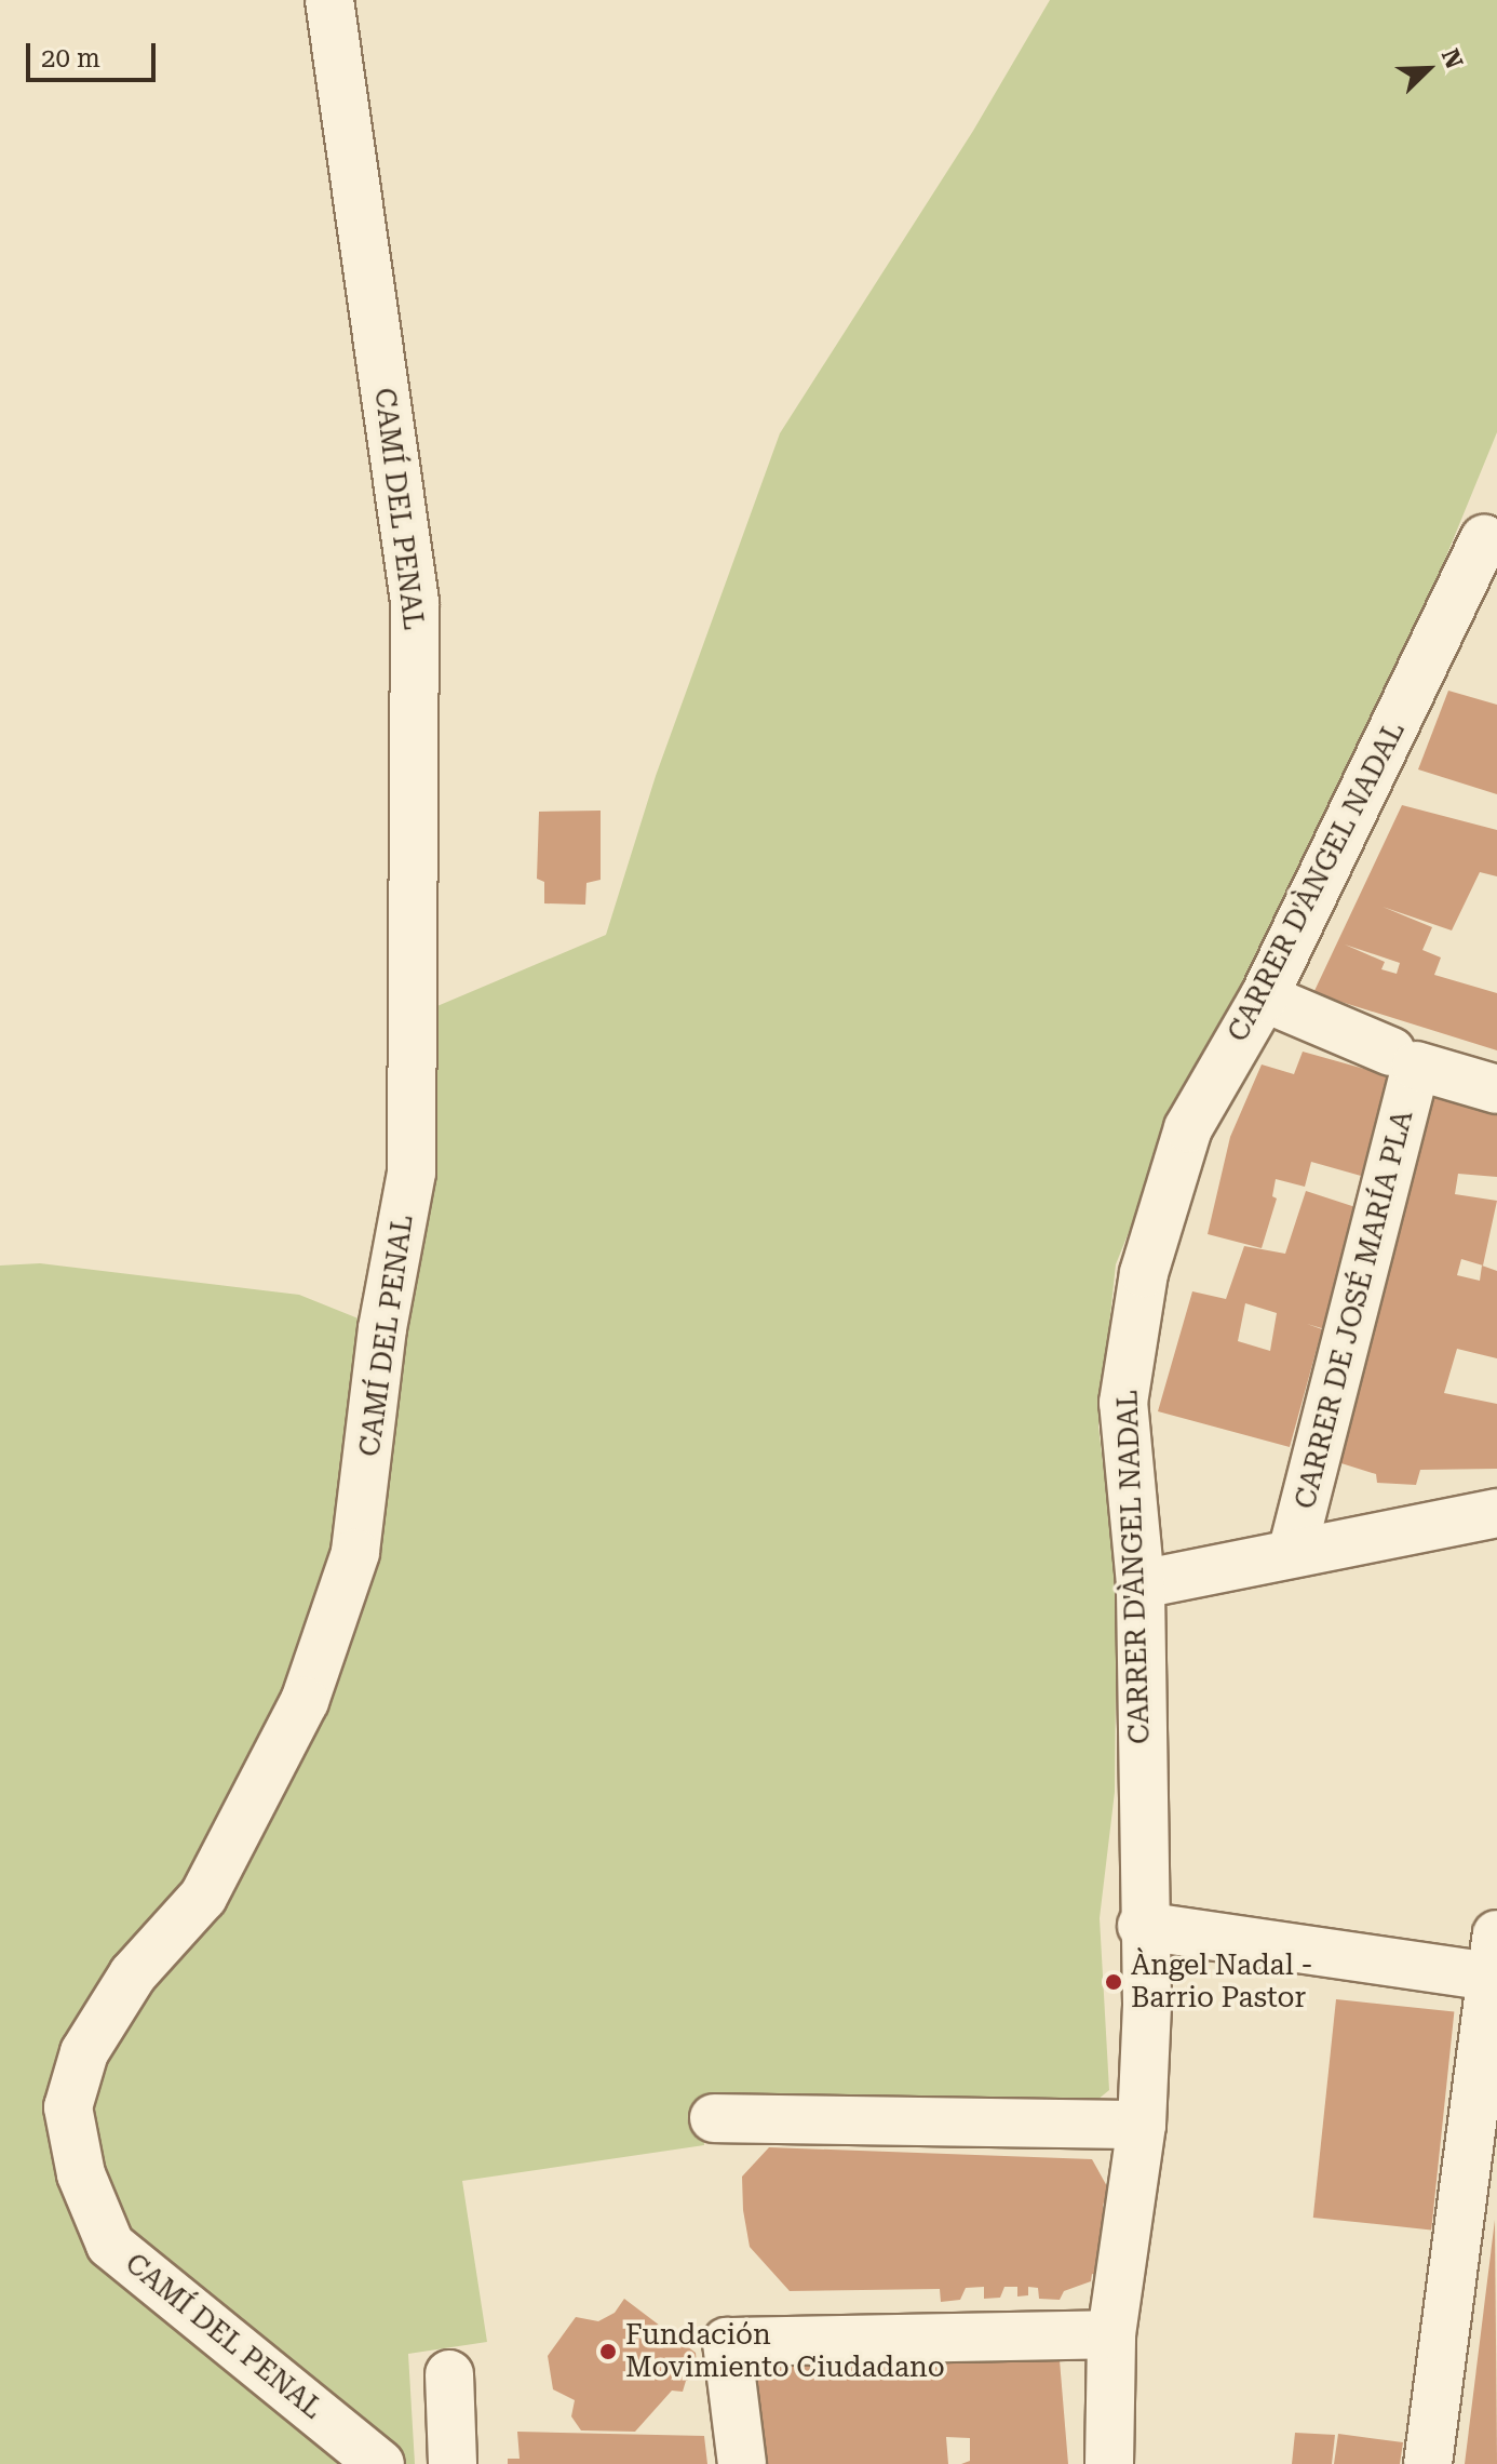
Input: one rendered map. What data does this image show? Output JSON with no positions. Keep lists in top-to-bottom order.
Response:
{
  "streets": {
    "street": ["CAMÍ DEL PENAL", "CARRER D'ÀNGEL NADAL", "CARRER DE JOSÉ MARÍA PLA"]
  },
  "places": ["Àngel Nadal - Barrio Pastor", "Fundación Movimiento Ciudadano"],
  "scale_bar": "20 m",
  "north": "top right"
}
